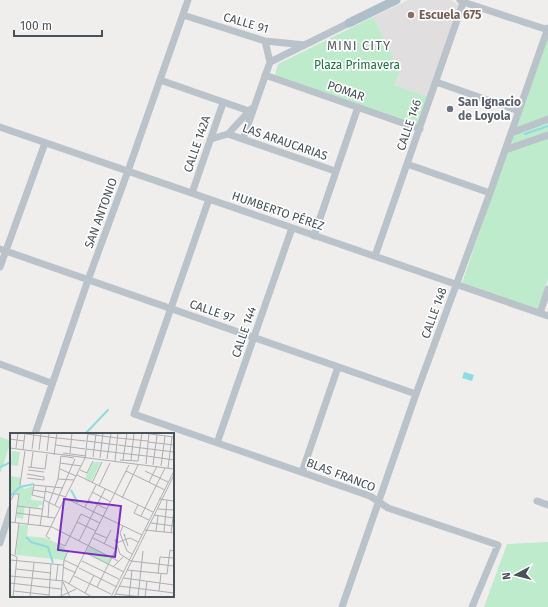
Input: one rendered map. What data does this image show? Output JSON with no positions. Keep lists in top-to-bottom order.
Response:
{
  "streets": {
    "street": [
      "CALLE 91",
      "POMAR",
      "CALLE 146",
      "LAS ARAUCARIAS",
      "CALLE 142A",
      "HUMBERTO PÉREZ",
      "SAN ANTONIO",
      "CALLE 97",
      "CALLE 148",
      "CALLE 144",
      "BLAS FRANCO"
    ]
  },
  "crossings": [
    ["CALLE 91", "SAN ANTONIO"],
    ["POMAR", "CALLE 146"],
    ["CALLE 146", "HUMBERTO PÉREZ"],
    ["LAS ARAUCARIAS", "CALLE 142A"],
    ["LAS ARAUCARIAS", "SAN ANTONIO"],
    ["CALLE 142A", "HUMBERTO PÉREZ"],
    ["HUMBERTO PÉREZ", "SAN ANTONIO"],
    ["HUMBERTO PÉREZ", "CALLE 148"],
    ["HUMBERTO PÉREZ", "CALLE 144"],
    ["SAN ANTONIO", "CALLE 97"],
    ["CALLE 97", "CALLE 148"],
    ["CALLE 97", "CALLE 144"],
    ["CALLE 97", "BLAS FRANCO"],
    ["CALLE 148", "BLAS FRANCO"],
    ["CALLE 144", "BLAS FRANCO"]
  ],
  "districts": ["MINI CITY"],
  "parks": ["Plaza Primavera"],
  "places": ["Escuela 675", "San Ignacio de Loyola"],
  "scale_bar": "100 m",
  "north": "left"
}
